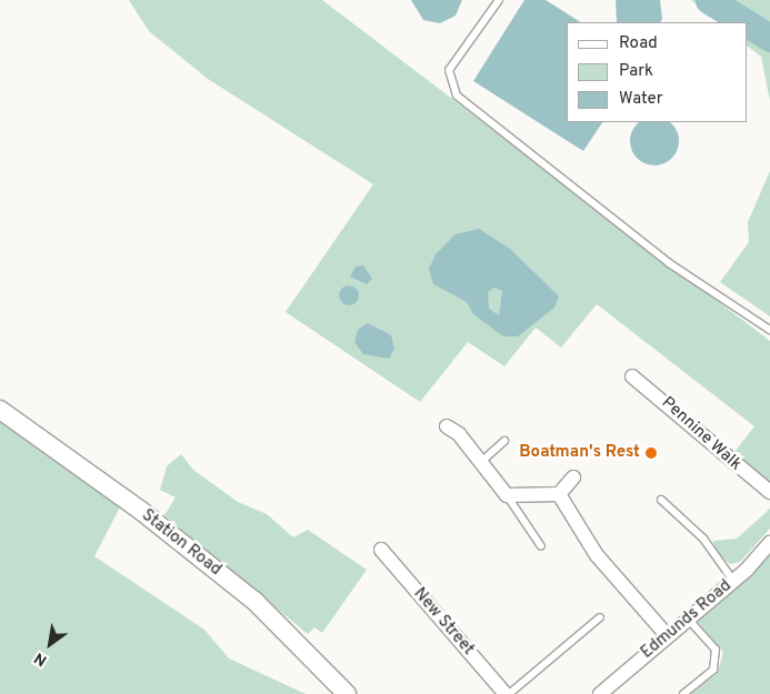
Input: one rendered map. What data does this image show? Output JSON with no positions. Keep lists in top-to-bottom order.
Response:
{
  "streets": {
    "street": [
      "Pennine Walk",
      "Station Road",
      "Edmunds Road",
      "New Street"
    ]
  },
  "places": ["Boatman's Rest"],
  "legend": ["Road", "Park", "Water"],
  "north": "bottom left"
}
